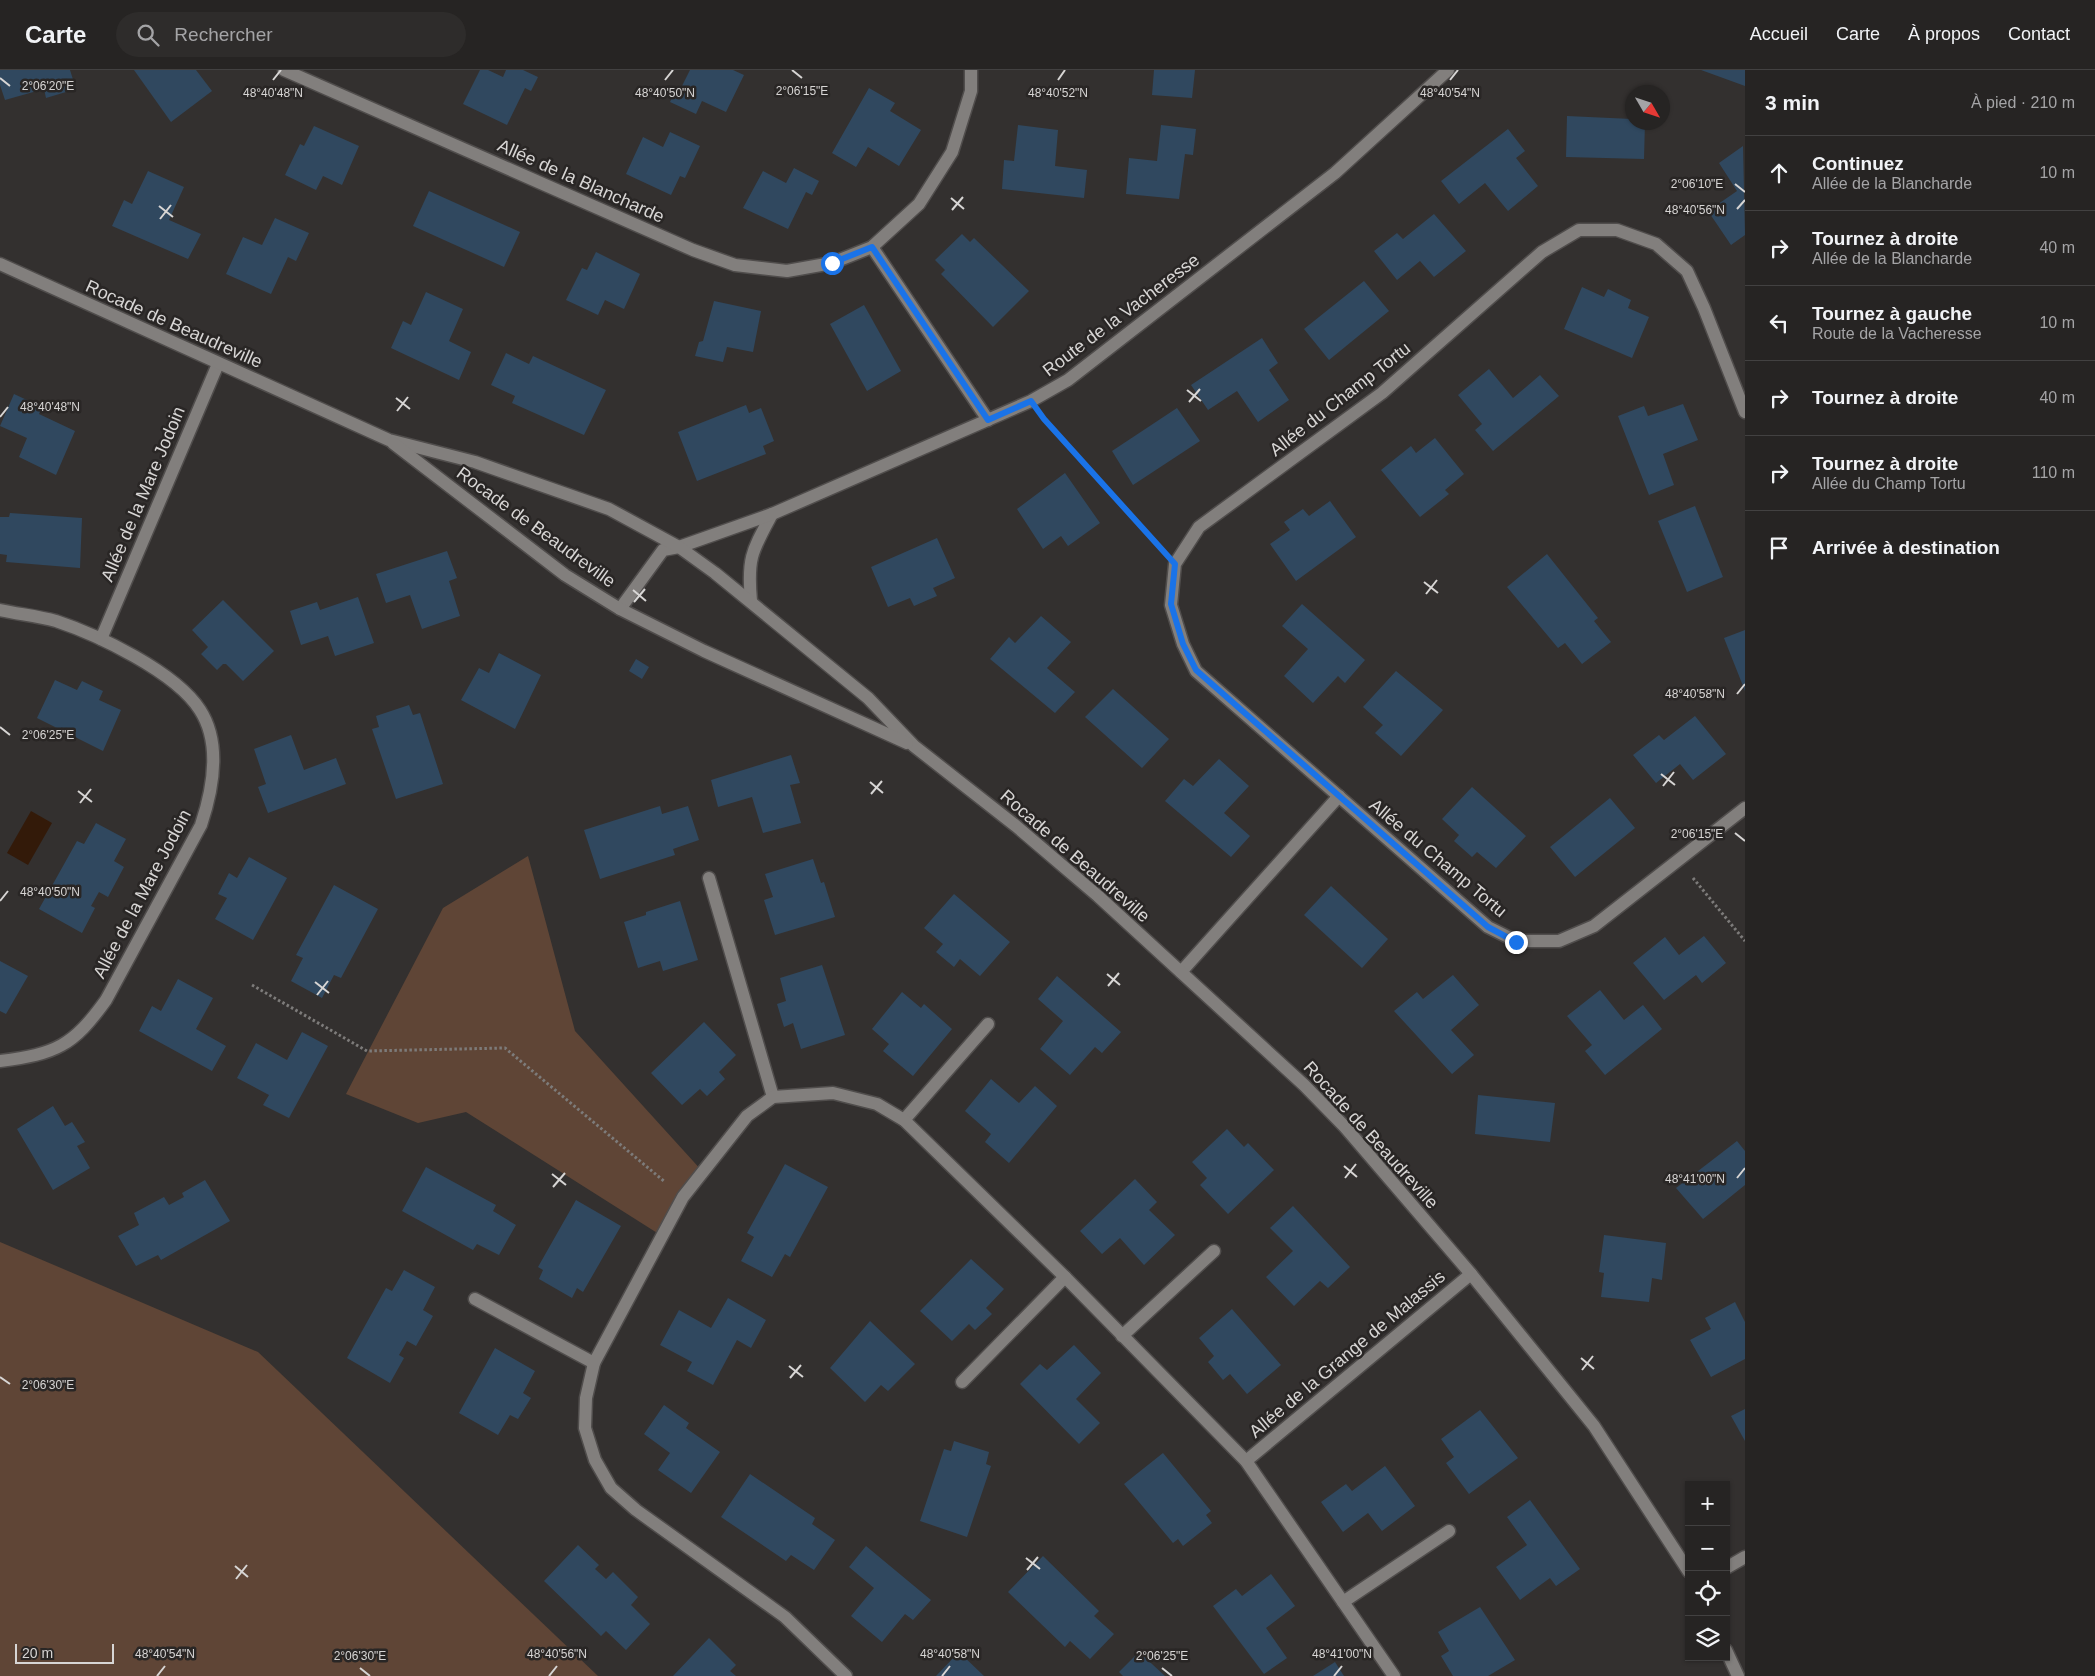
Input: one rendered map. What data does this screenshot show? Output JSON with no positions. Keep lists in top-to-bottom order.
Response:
{
  "streets": {
    "street": [
      "Allée de la Blancharde",
      "Route de la Vacheresse",
      "Rocade de Beaudreville",
      "Allée du Champ Tortu",
      "Allée de la Mare Jodoin",
      "Allée de la Grange de Malassis"
    ]
  },
  "crossings": [
    ["Route de la Vacheresse", "Rocade de Beaudreville"],
    ["Rocade de Beaudreville", "Allée de la Mare Jodoin"],
    ["Rocade de Beaudreville", "Allée de la Grange de Malassis"]
  ],
  "scale_bar": "20 m",
  "north": "bottom right",
  "page": {
    "header": "Carte",
    "search": "Rechercher",
    "nav": [
      "Accueil",
      "Carte",
      "À propos",
      "Contact"
    ],
    "heading": ["3 min", "À pied · 210 m"],
    "list": [
      ["Continuez", "Allée de la Blancharde", "10 m"],
      ["Tournez à droite", "Allée de la Blancharde", "40 m"],
      ["Tournez à gauche", "Route de la Vacheresse", "10 m"],
      ["Tournez à droite", "40 m"],
      ["Tournez à droite", "Allée du Champ Tortu", "110 m"],
      "Arrivée à destination"
    ],
    "map_buttons": ["+", "−"],
    "scale": "20 m"
  },
  "coordinates": [
    "2°06'20\"E",
    "2°06'15\"E",
    "48°40'48\"N",
    "48°40'52\"N",
    "48°40'54\"N",
    "48°40'50\"N",
    "2°06'10\"E",
    "48°40'56\"N",
    "48°40'58\"N",
    "2°06'25\"E",
    "48°41'00\"N",
    "2°06'30\"E"
  ]
}
